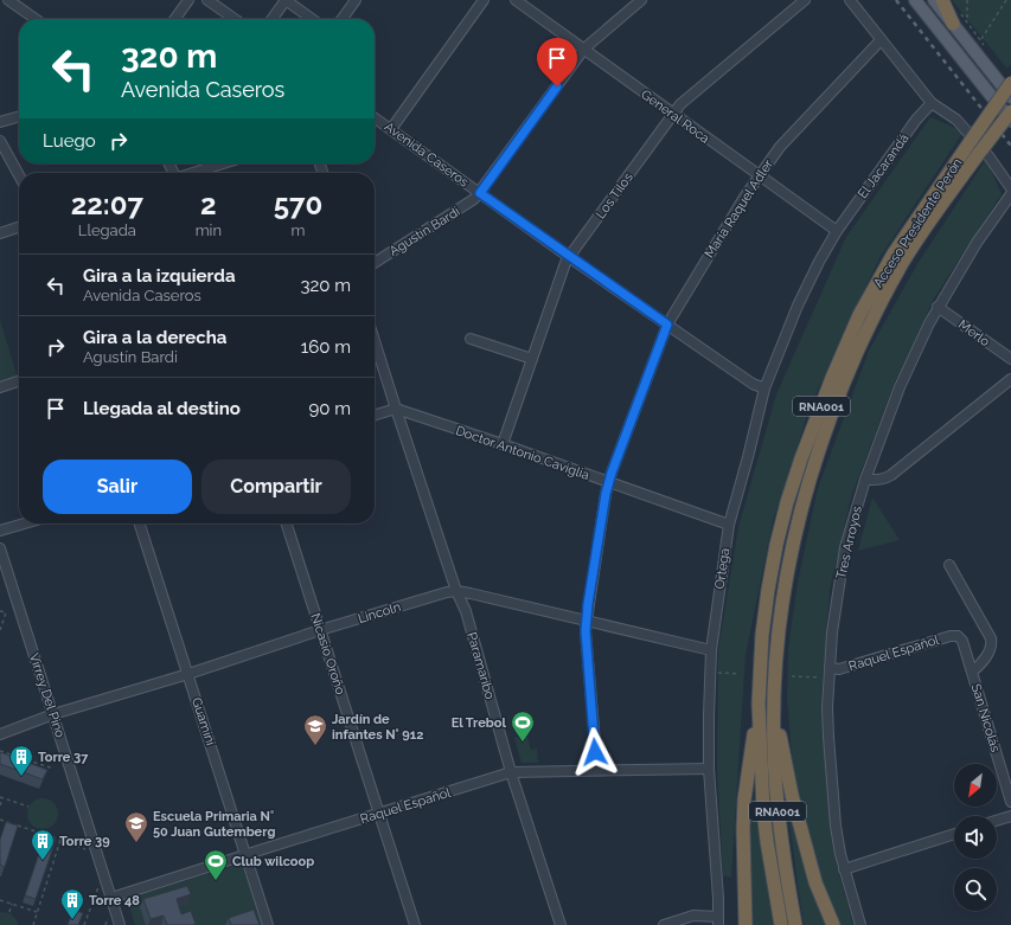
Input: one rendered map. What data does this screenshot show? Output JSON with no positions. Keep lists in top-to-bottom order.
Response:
{
  "streets": {
    "highway": ["Acceso Presidente Perón", "RNA001"],
    "street": [
      "General Roca",
      "Avenida Caseros",
      "El Jacarandá",
      "Los Tilos",
      "María Raquel Adler",
      "Agustín Bardi",
      "Merlo",
      "Doctor Antonio Caviglia",
      "Tres Arroyos",
      "Ortega",
      "Lincoln",
      "Raquel Español",
      "Nicasio Oroño",
      "Paramaribo",
      "Virrey Del Pino",
      "San Nicolás",
      "Guaminí"
    ]
  },
  "crossings": [
    ["General Roca", "El Jacarandá"],
    ["General Roca", "Los Tilos"],
    ["General Roca", "María Raquel Adler"],
    ["General Roca", "Agustín Bardi"],
    ["General Roca", "Ortega"],
    ["Avenida Caseros", "Los Tilos"],
    ["Avenida Caseros", "María Raquel Adler"],
    ["Avenida Caseros", "Agustín Bardi"],
    ["Avenida Caseros", "Ortega"],
    ["El Jacarandá", "Ortega"],
    ["Los Tilos", "Doctor Antonio Caviglia"],
    ["María Raquel Adler", "Doctor Antonio Caviglia"],
    ["María Raquel Adler", "Lincoln"],
    ["María Raquel Adler", "Raquel Español"],
    ["Merlo", "Tres Arroyos"],
    ["Doctor Antonio Caviglia", "Ortega"],
    ["Doctor Antonio Caviglia", "Paramaribo"],
    ["Tres Arroyos", "Raquel Español"],
    ["Ortega", "Lincoln"],
    ["Ortega", "Raquel Español"],
    ["Lincoln", "Nicasio Oroño"],
    ["Lincoln", "Paramaribo"],
    ["Lincoln", "Virrey Del Pino"],
    ["Lincoln", "Guaminí"],
    ["Raquel Español", "Nicasio Oroño"],
    ["Raquel Español", "Paramaribo"],
    ["Raquel Español", "Virrey Del Pino"],
    ["Raquel Español", "San Nicolás"],
    ["Raquel Español", "Guaminí"]
  ],
  "places": {
    "sports": ["El Trebol", "Club wilcoop"],
    "school or university": ["Jardín de infantes N° 912", "Escuela Primaria N° 50 Juan Gutemberg"],
    "building": ["Torre 37", "Torre 39", "Torre 48"]
  },
  "north": "bottom left",
  "page": {
    "turn": ["320 m", "Avenida Caseros"],
    "then": "Luego",
    "eta": [
      "22:07",
      "Llegada",
      "2",
      "min",
      "570",
      "m"
    ],
    "list": [
      {
        "name": "Gira a la izquierda",
        "note": "Avenida Caseros",
        "value": "320 m"
      },
      {
        "name": "Gira a la derecha",
        "note": "Agustín Bardi",
        "value": "160 m"
      },
      {
        "name": "Llegada al destino",
        "value": "90 m"
      }
    ],
    "buttons": ["Salir", "Compartir"]
  }
}
